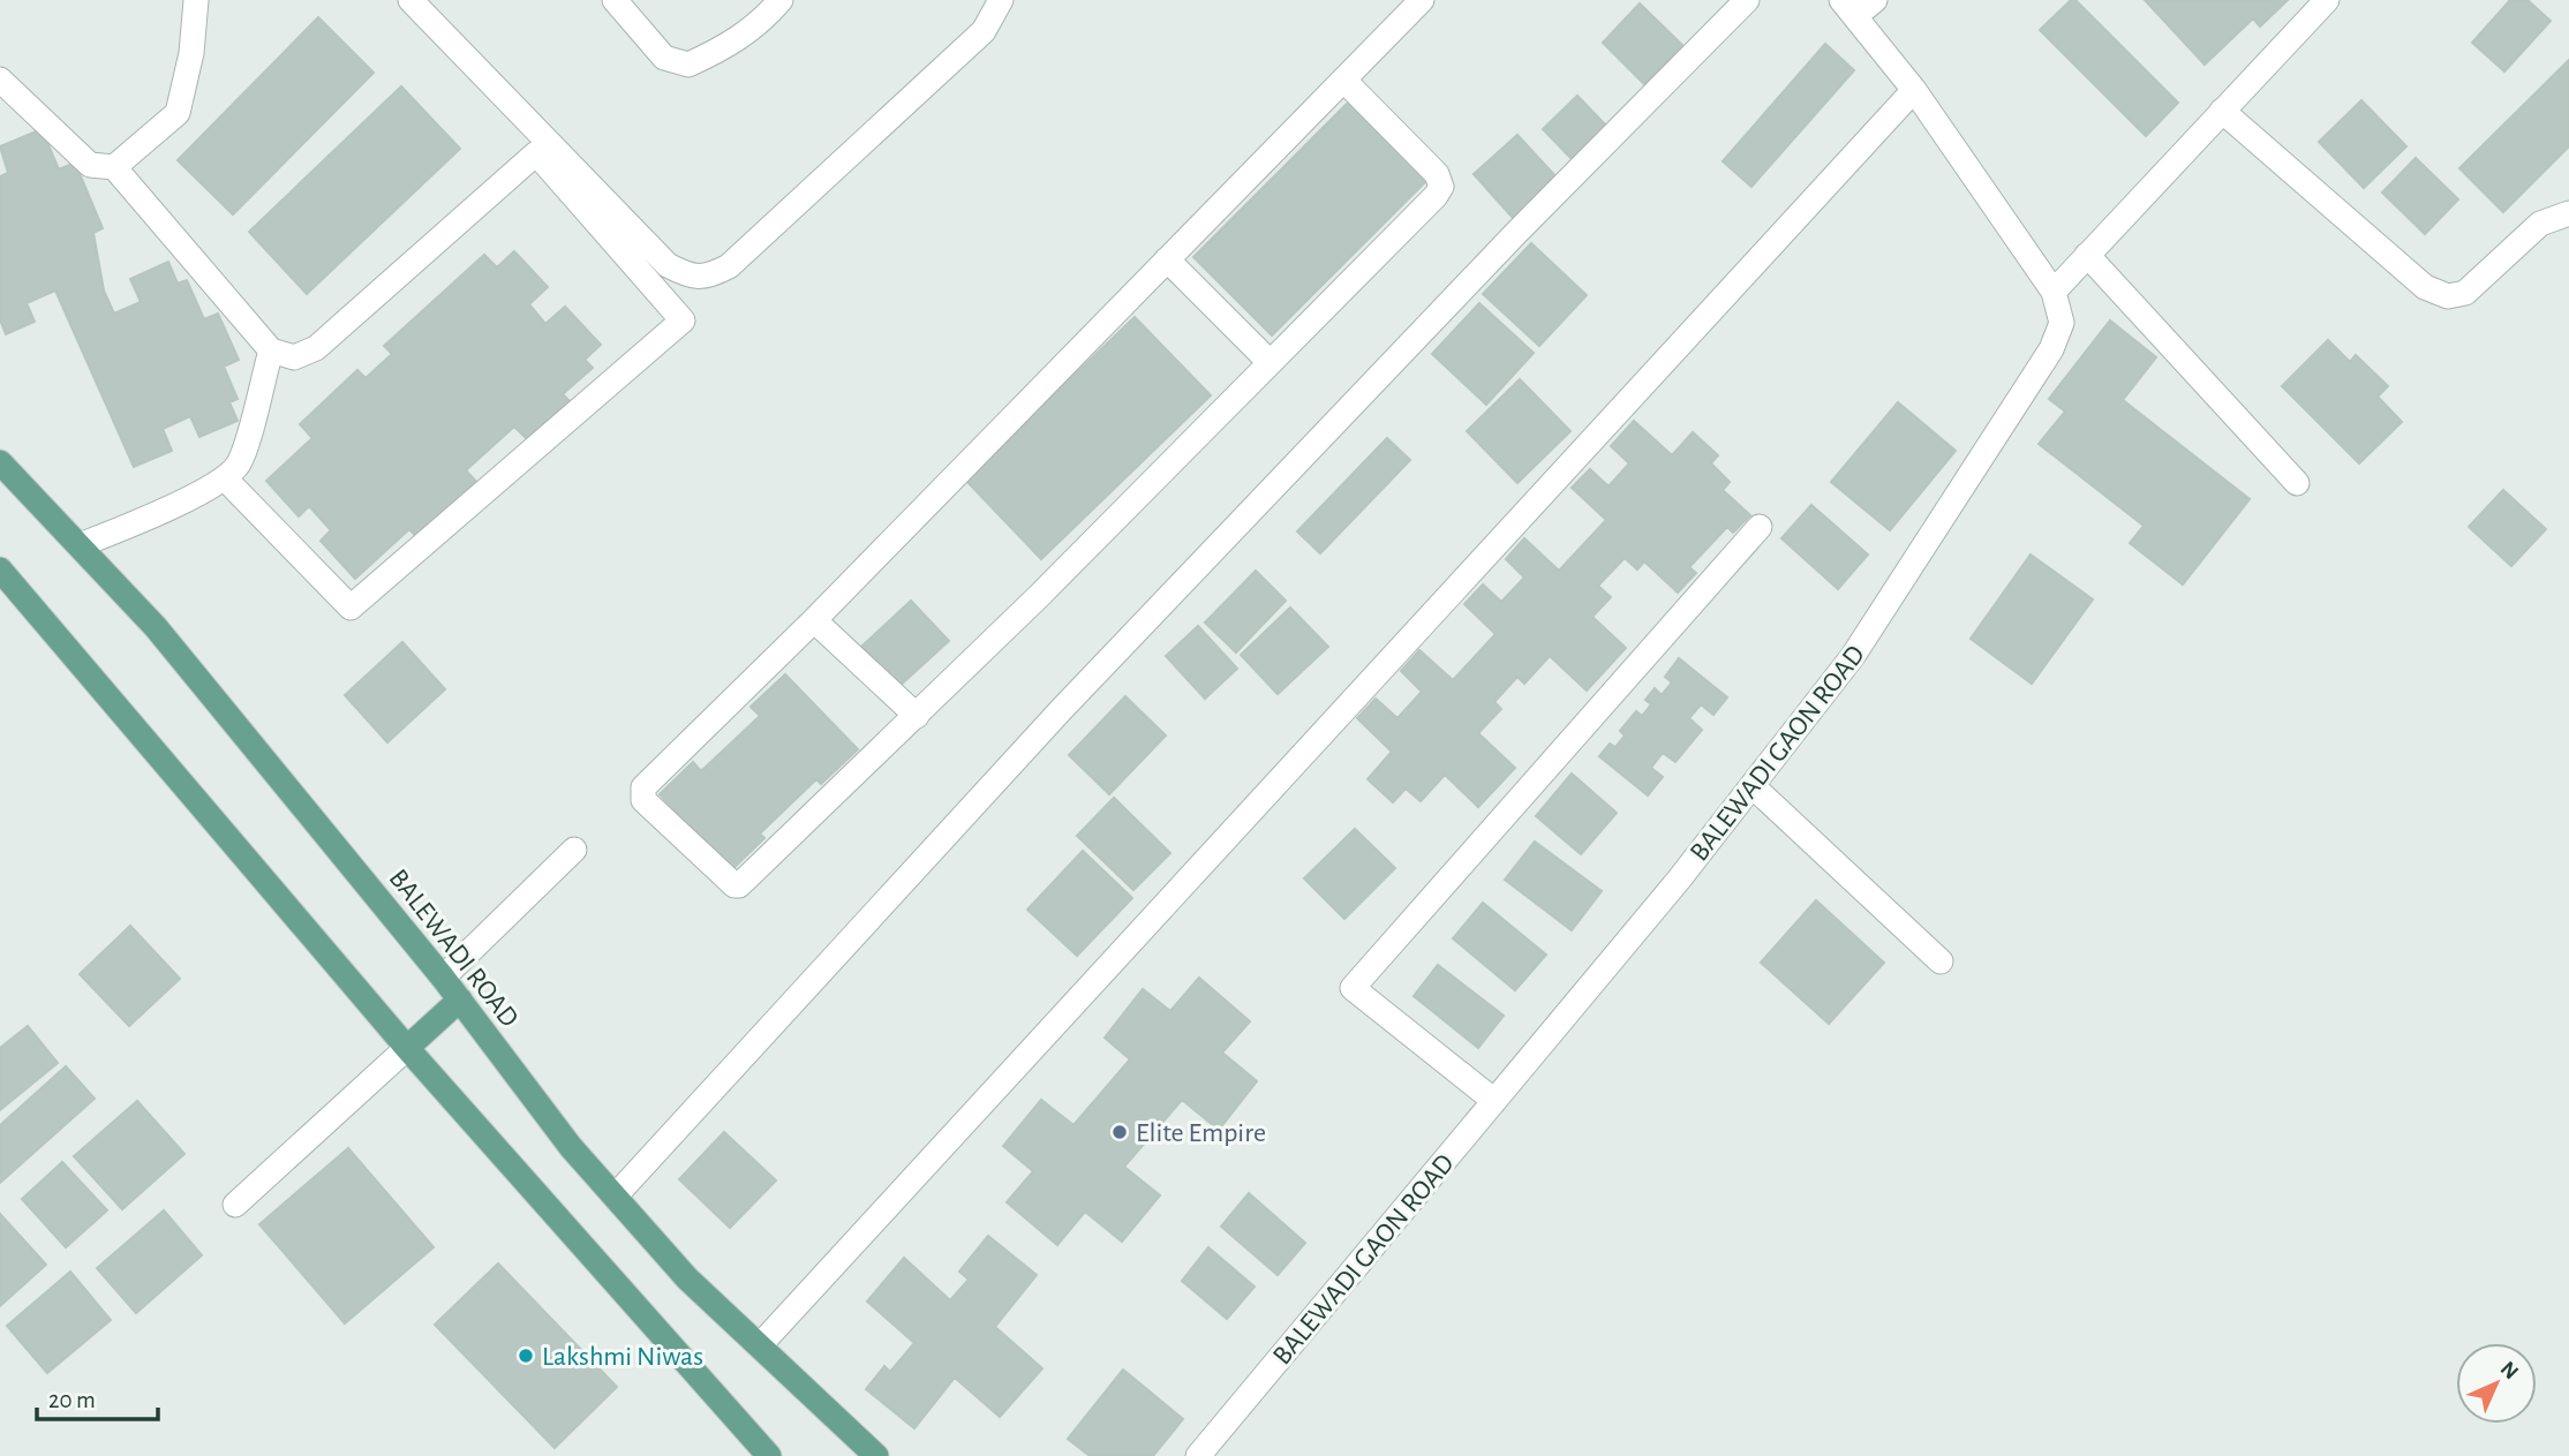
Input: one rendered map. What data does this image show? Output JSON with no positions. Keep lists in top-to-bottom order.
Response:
{
  "streets": {
    "main road": ["BALEWADI ROAD"],
    "street": ["BALEWADI GAON ROAD"]
  },
  "places": ["Elite Empire", "Lakshmi Niwas"],
  "scale_bar": "20 m",
  "north": "top right"
}
